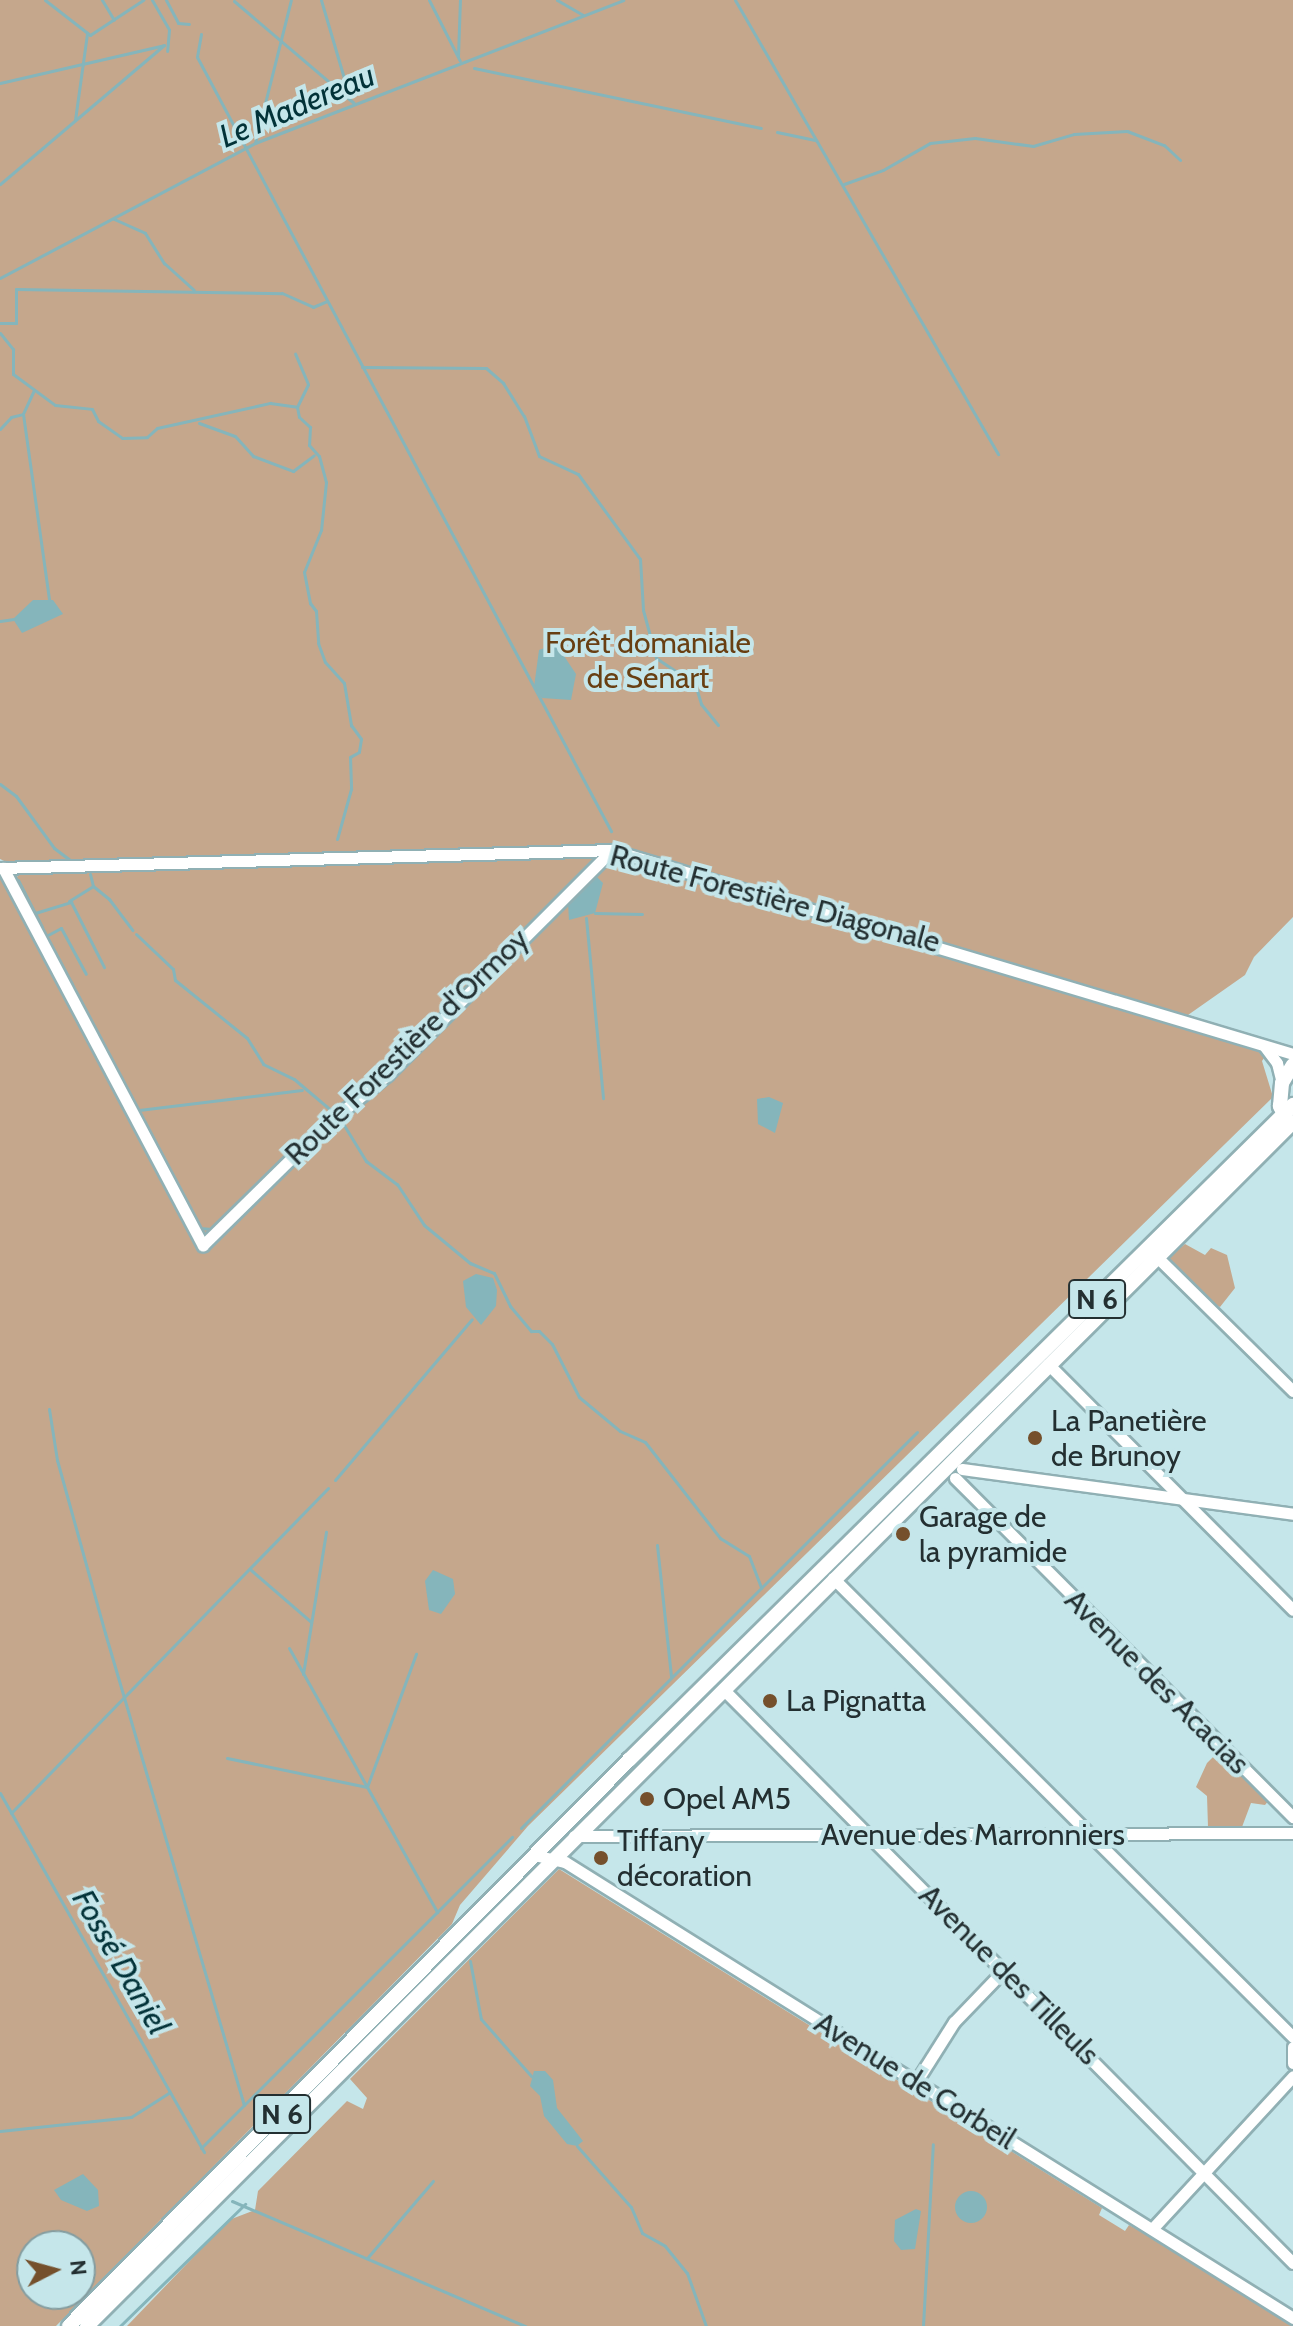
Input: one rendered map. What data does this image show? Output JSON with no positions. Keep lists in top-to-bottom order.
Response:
{
  "streets": {
    "main road": ["N 6"],
    "street": [
      "Route Forestière Diagonale",
      "Route Forestière d'Ormoy",
      "Avenue des Acacias",
      "Avenue des Marronniers",
      "Avenue des Tilleuls",
      "Avenue de Corbeil"
    ]
  },
  "crossings": [
    ["Route Forestière Diagonale", "Route Forestière d'Ormoy"],
    ["N 6", "Avenue des Marronniers"],
    ["N 6", "Avenue des Tilleuls"],
    ["N 6", "Avenue de Corbeil"],
    ["Avenue des Marronniers", "Avenue des Tilleuls"]
  ],
  "water": ["Le Madereau", "Fossé Daniel"],
  "parks": ["Forêt domaniale de Sénart"],
  "places": [
    "La Panetière de Brunoy",
    "Garage de la pyramide",
    "La Pignatta",
    "Opel AM5",
    "Tiffany décoration"
  ],
  "north": "right"
}
